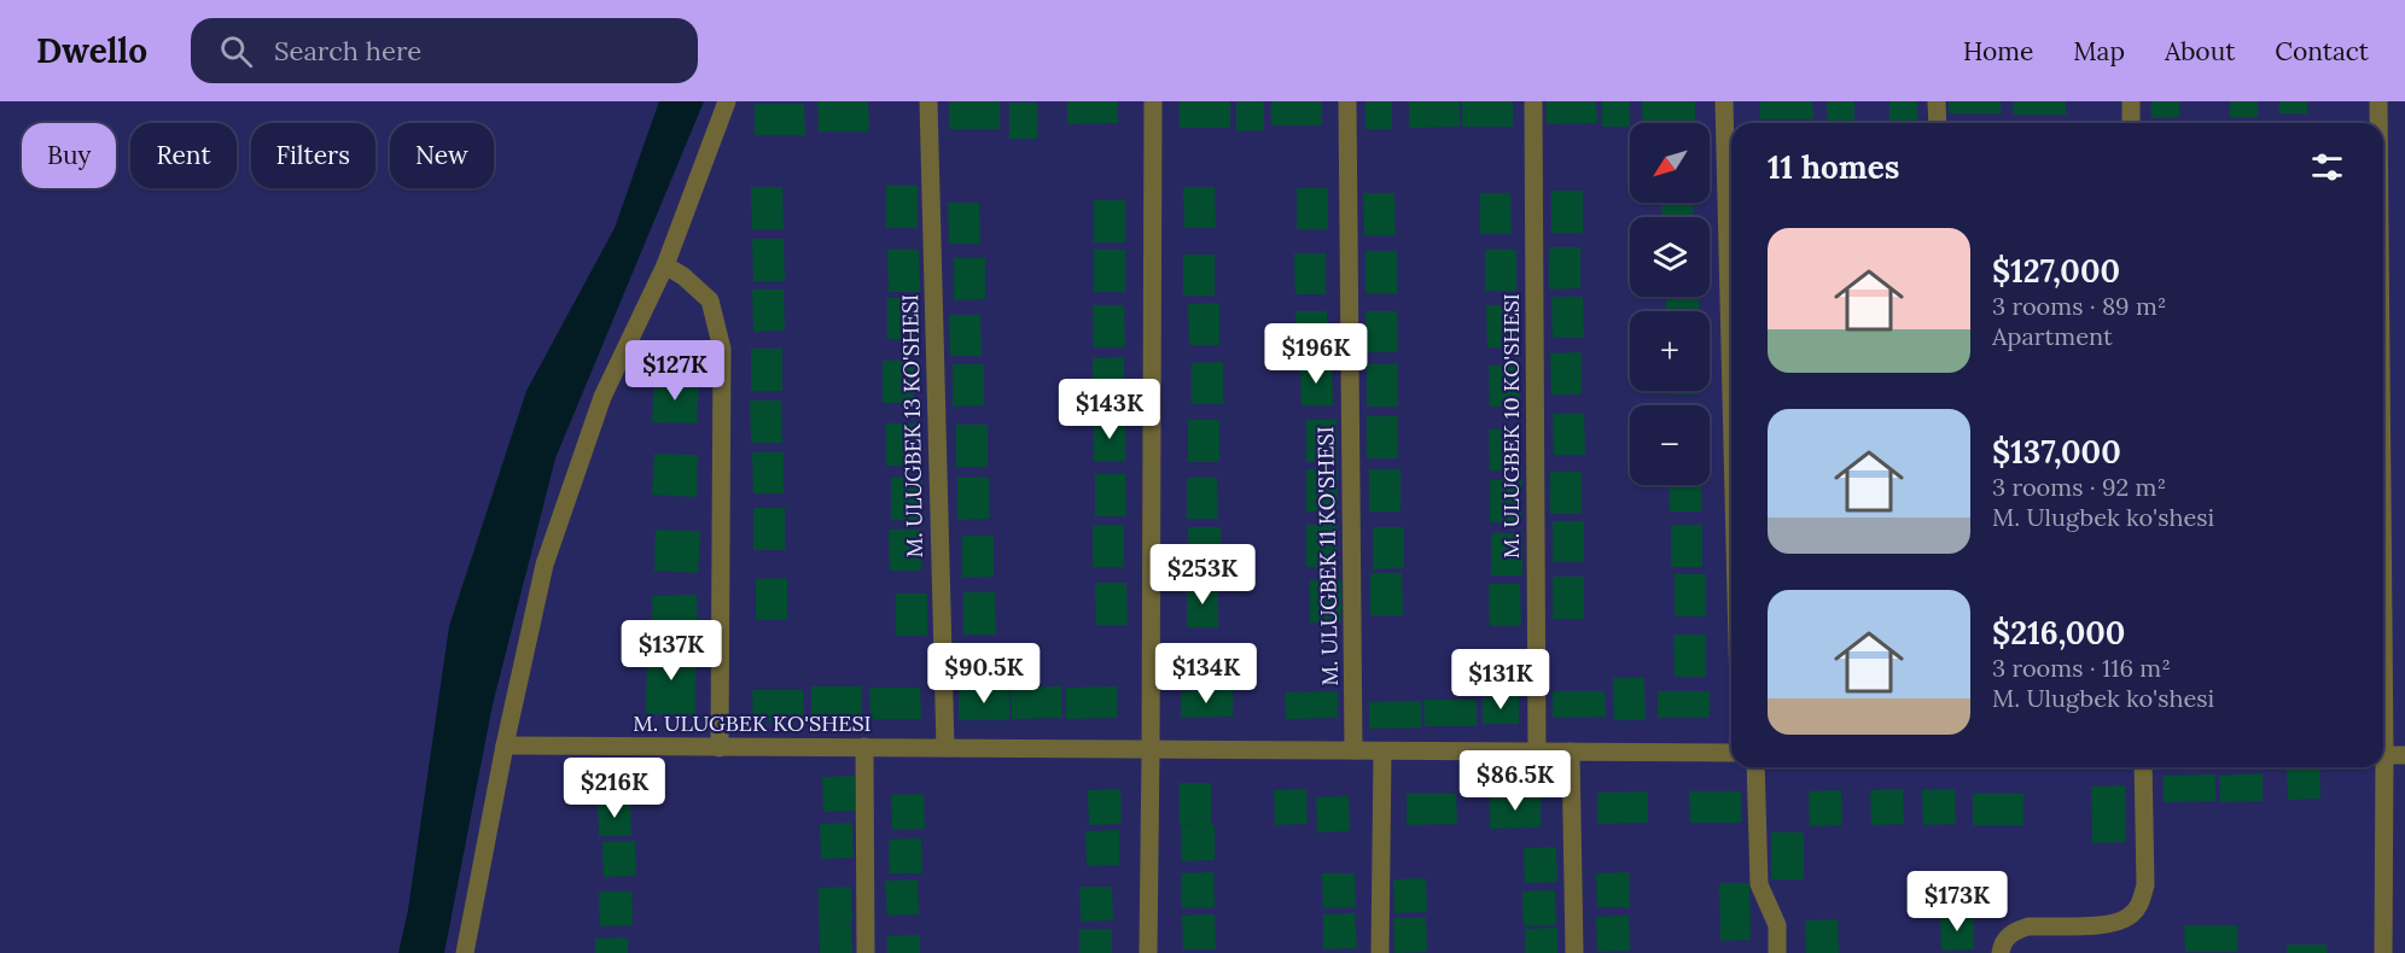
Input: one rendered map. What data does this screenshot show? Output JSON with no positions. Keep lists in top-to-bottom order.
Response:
{
  "streets": {
    "street": [
      "M. ULUGBEK 13 KO'SHESI",
      "M. ULUGBEK 10 KO'SHESI",
      "M. ULUGBEK 11 KO'SHESI",
      "M. ULUGBEK KO'SHESI"
    ]
  },
  "crossings": [
    ["M. ULUGBEK 13 KO'SHESI", "M. ULUGBEK KO'SHESI"],
    ["M. ULUGBEK 10 KO'SHESI", "M. ULUGBEK KO'SHESI"],
    ["M. ULUGBEK 11 KO'SHESI", "M. ULUGBEK KO'SHESI"]
  ],
  "north": "bottom left",
  "page": {
    "header": "Dwello",
    "search": "Search here",
    "nav": [
      "Home",
      "Map",
      "About",
      "Contact"
    ],
    "map_buttons": ["+", "−"],
    "chip": [
      "Buy",
      "Rent",
      "Filters",
      "New"
    ],
    "heading": "11 homes",
    "list": [
      {
        "name": "$127,000",
        "note": "3 rooms · 89 m² · Apartment"
      },
      {
        "name": "$137,000",
        "note": "3 rooms · 92 m² · M. Ulugbek ko'shesi"
      },
      {
        "name": "$216,000",
        "note": "3 rooms · 116 m² · M. Ulugbek ko'shesi"
      }
    ],
    "price": [
      "$196K",
      "$127K",
      "$143K",
      "$253K",
      "$137K",
      "$90.5K",
      "$134K",
      "$131K",
      "$86.5K",
      "$216K",
      "$173K"
    ]
  }
}
